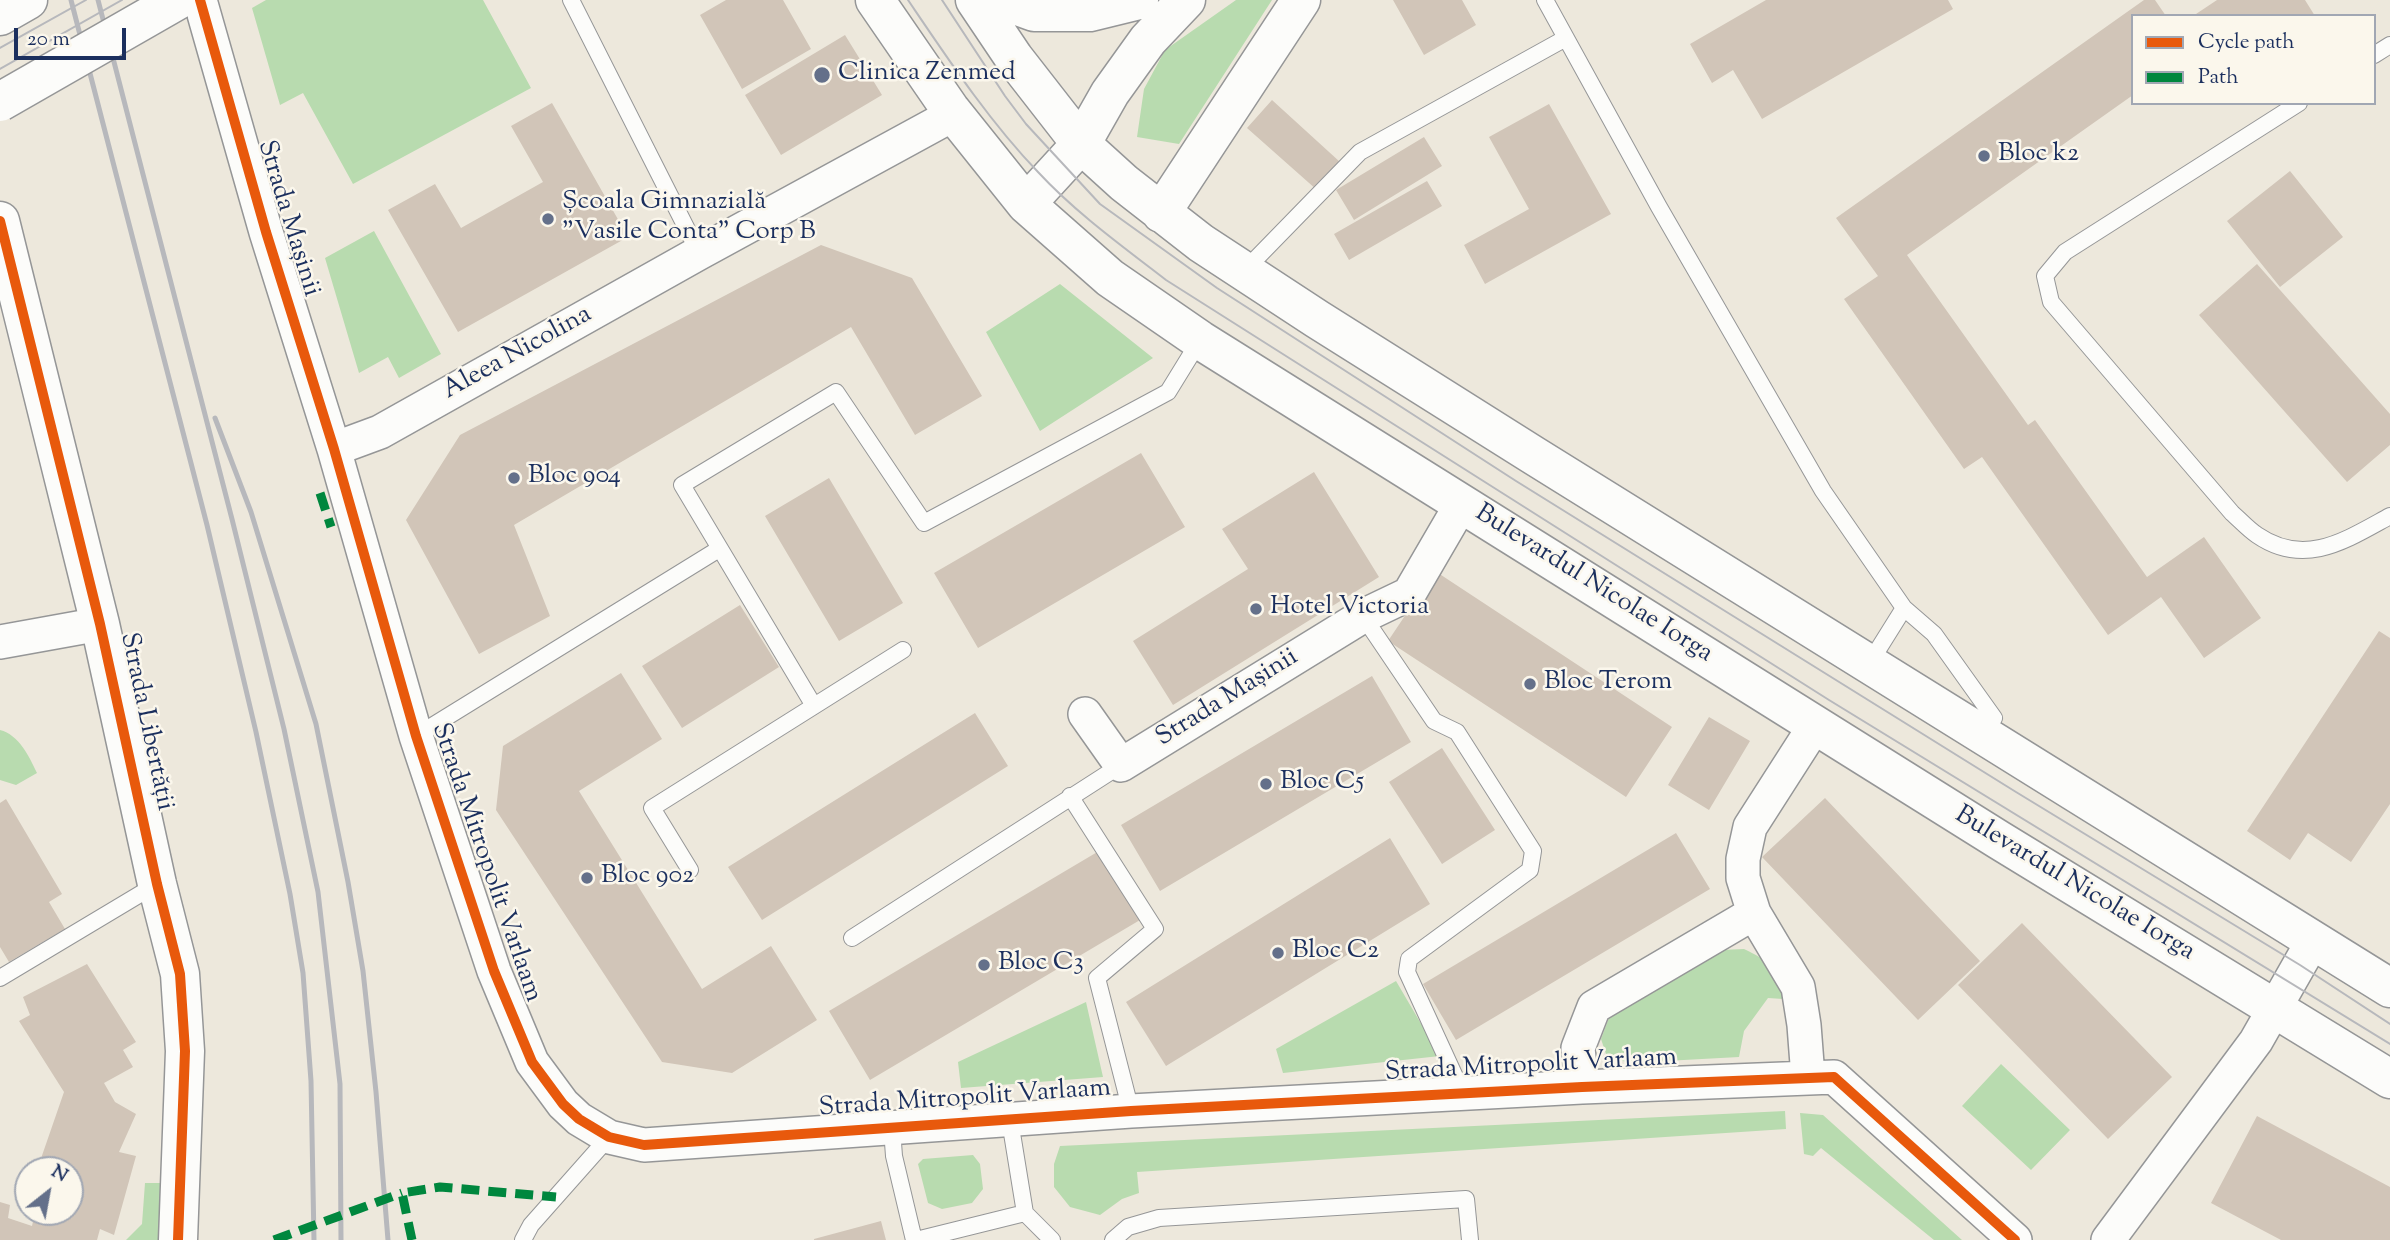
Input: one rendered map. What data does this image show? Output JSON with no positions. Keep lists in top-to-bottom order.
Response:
{
  "streets": {
    "main road": ["Bulevardul Nicolae Iorga", "Strada Libertății"],
    "street": ["Strada Mașinii", "Aleea Nicolina", "Strada Mitropolit Varlaam"]
  },
  "crossings": [
    ["Strada Mașinii", "Aleea Nicolina"],
    ["Strada Mașinii", "Bulevardul Nicolae Iorga"],
    ["Strada Mașinii", "Strada Mitropolit Varlaam"],
    ["Aleea Nicolina", "Bulevardul Nicolae Iorga"],
    ["Aleea Nicolina", "Strada Mitropolit Varlaam"]
  ],
  "places": [
    "Clinica Zenmed",
    "Bloc k2",
    "Școala Gimnazială \"Vasile Conta\" Corp B",
    "Bloc 904",
    "Hotel Victoria",
    "Bloc Terom",
    "Bloc C5",
    "Bloc 902",
    "Bloc C2",
    "Bloc C3"
  ],
  "legend": ["Cycle path", "Path"],
  "scale_bar": "20 m",
  "north": "top right"
}
